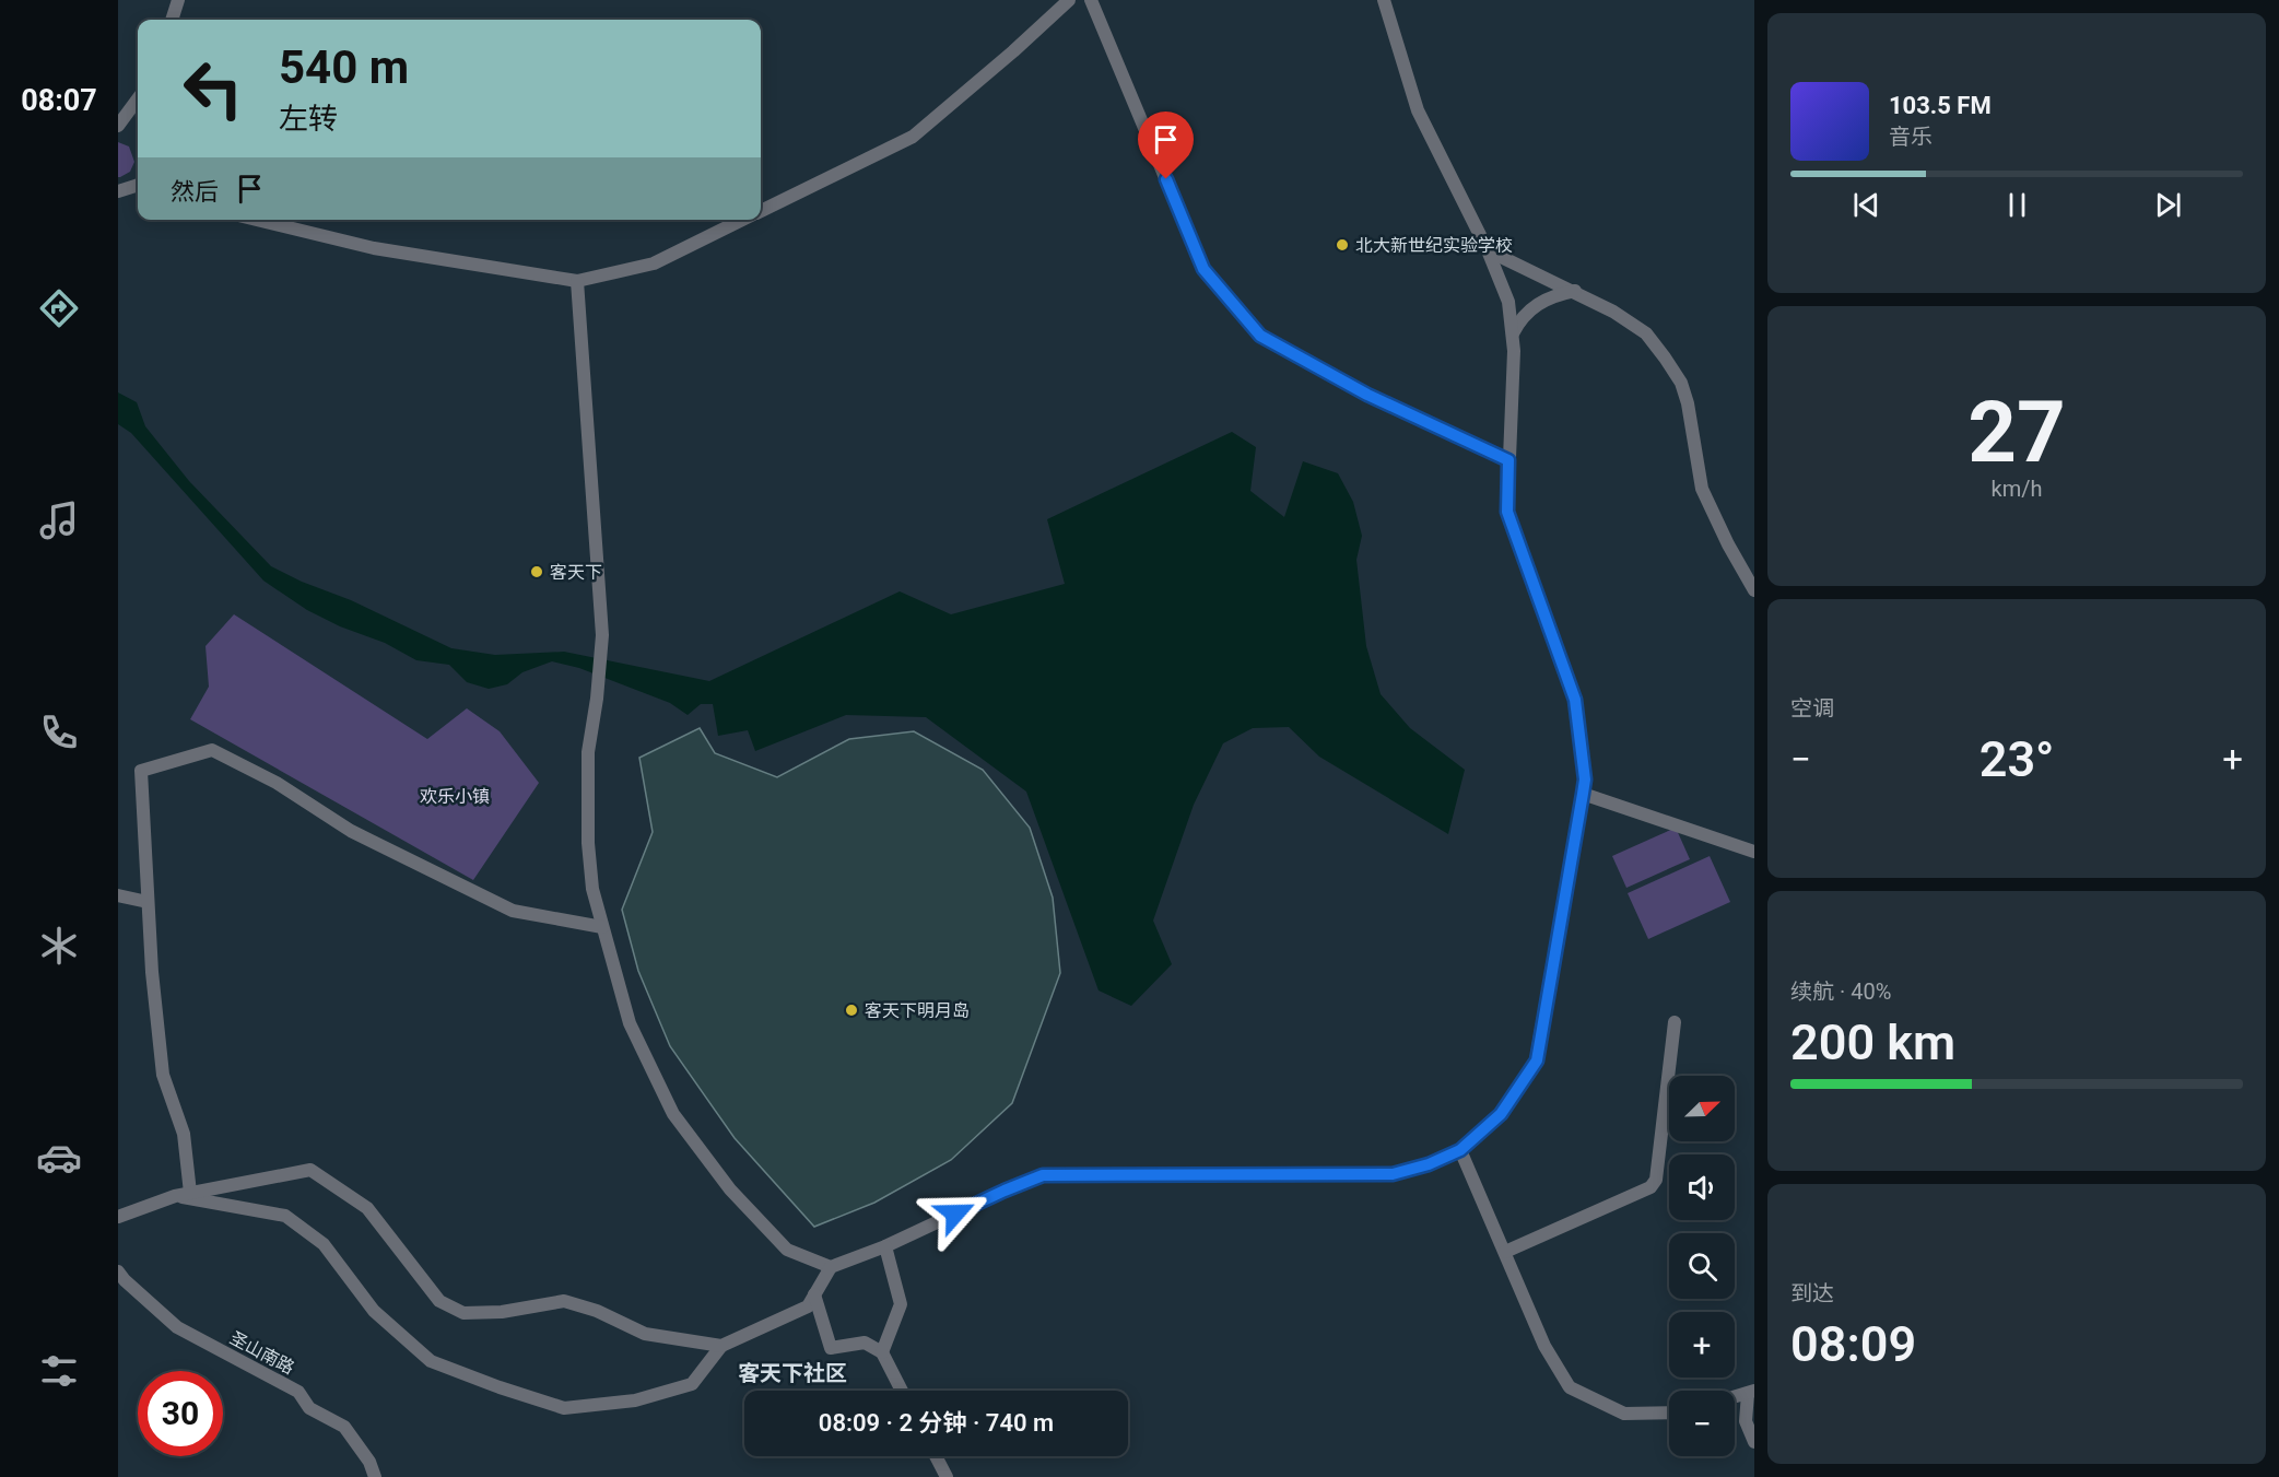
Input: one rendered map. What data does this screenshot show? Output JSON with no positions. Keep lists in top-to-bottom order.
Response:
{
  "streets": {
    "street": ["圣山南路"]
  },
  "districts": ["客天下社区"],
  "parks": ["欢乐小镇"],
  "places": ["北大新世纪实验学校", "客天下", "客天下明月岛"],
  "north": "top right",
  "page": {
    "tabs": "08:07",
    "turn": ["540 m", "左转"],
    "song": ["103.5 FM", "音乐"],
    "then": "然后",
    "tile": [
      ["27", "km/h"],
      "空调",
      ["续航 · 40%", "200 km"],
      ["到达", "08:09"]
    ],
    "heat": ["−", "23°", "+"],
    "map_buttons": ["+", "−"],
    "limit": "30",
    "trip": "08:09 · 2 分钟 · 740 m"
  }
}
